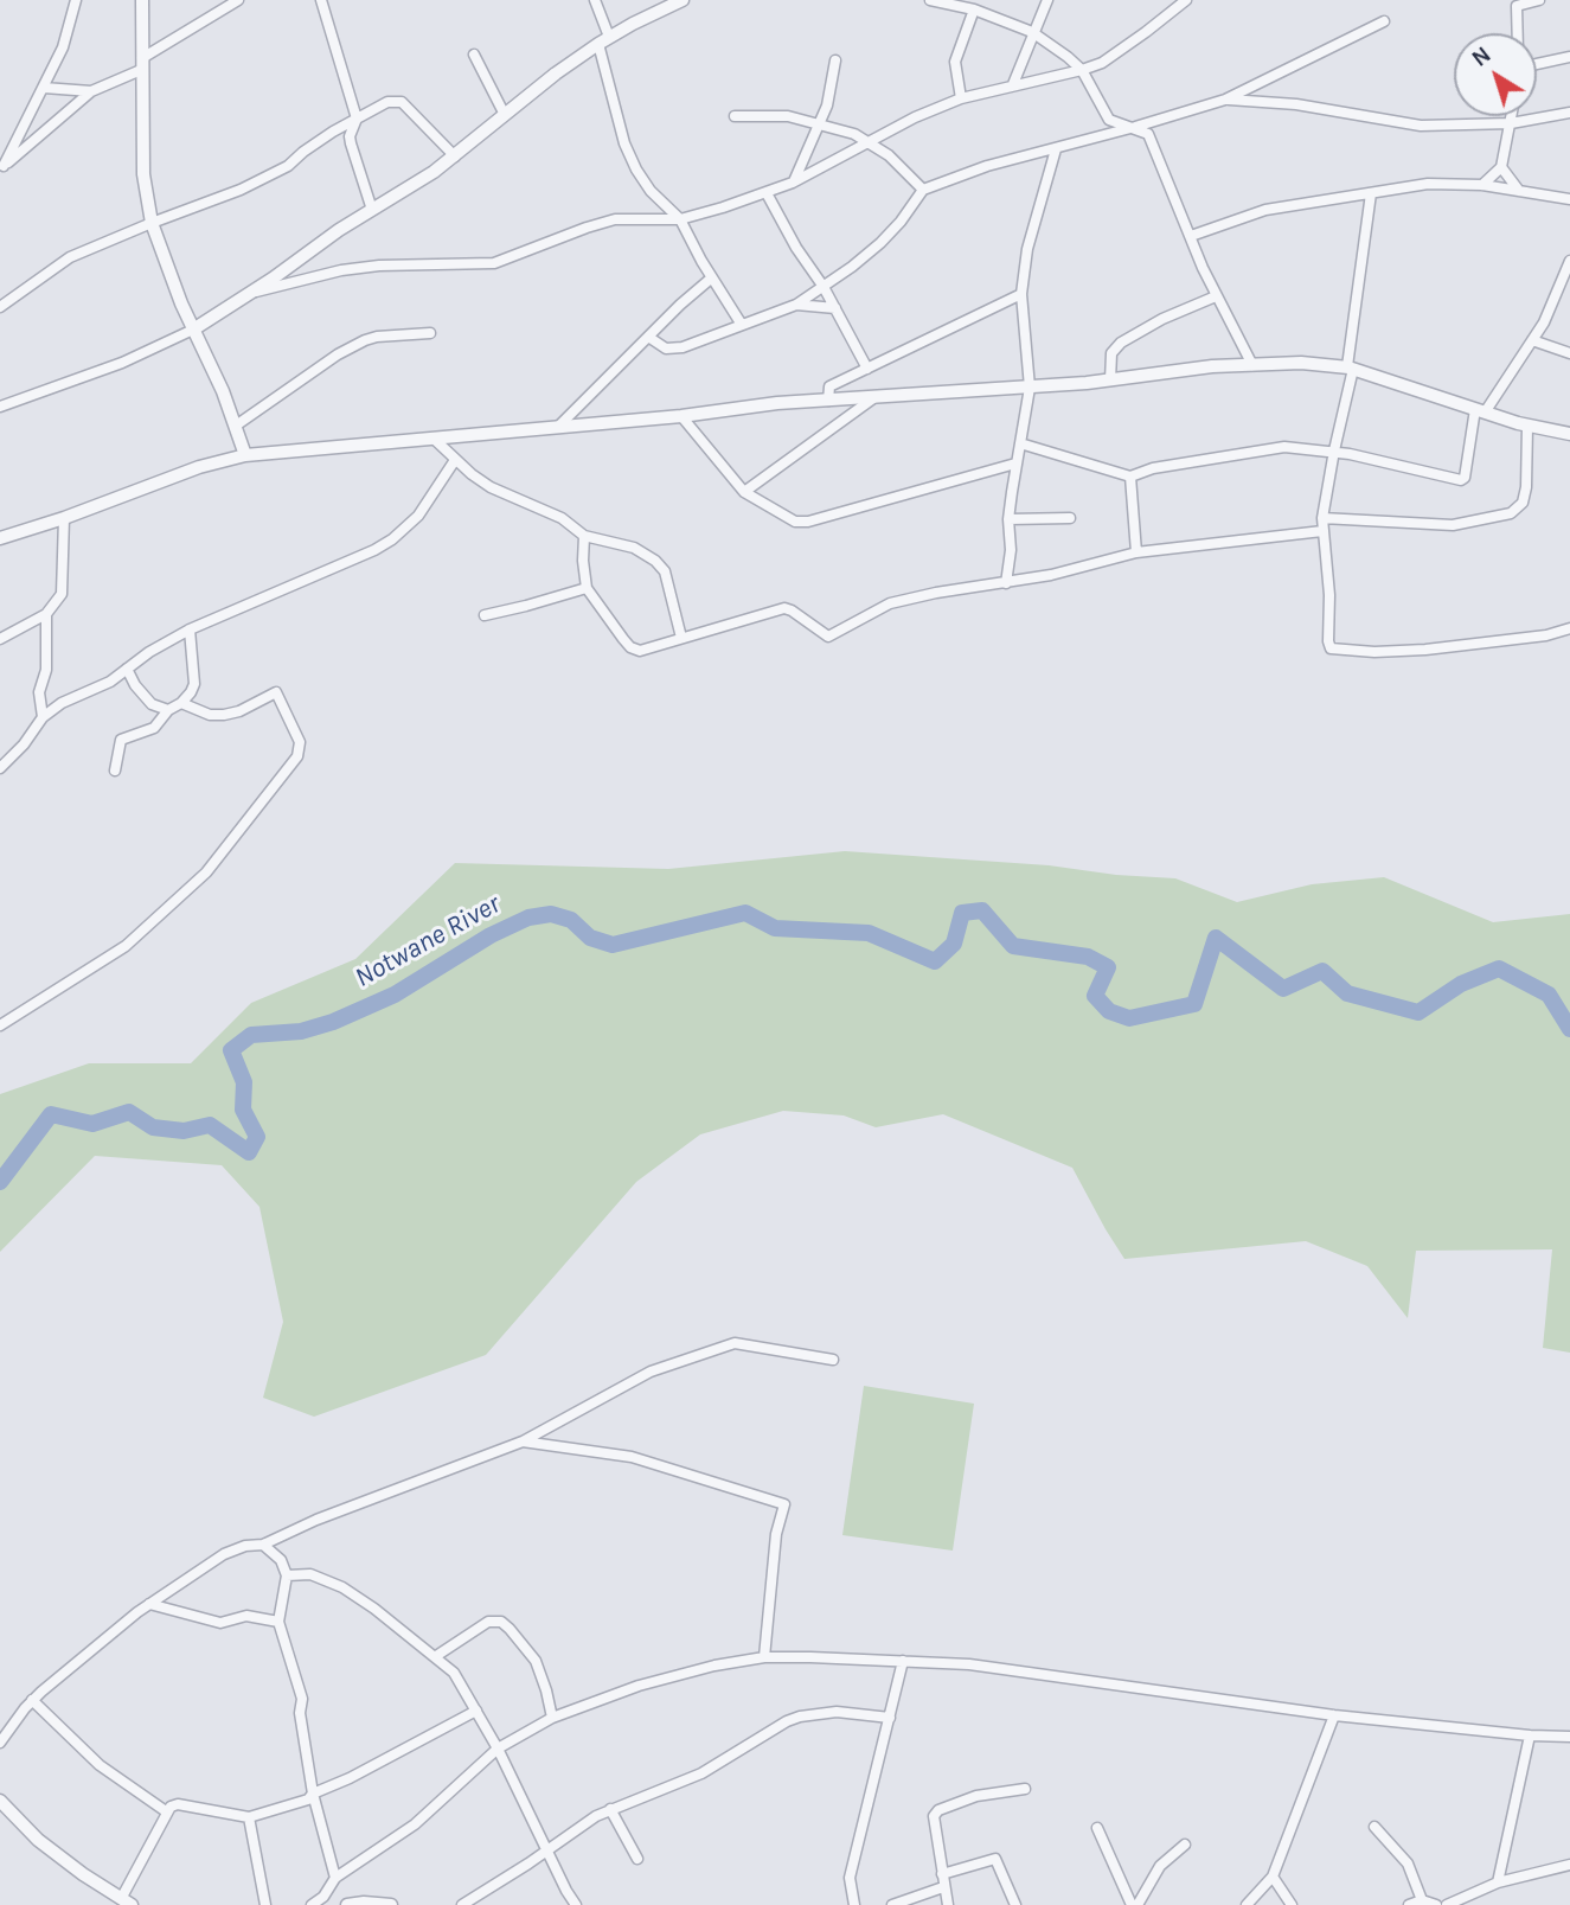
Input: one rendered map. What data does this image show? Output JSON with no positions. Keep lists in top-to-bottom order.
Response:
{
  "water": ["Notwane River"],
  "north": "top left"
}
